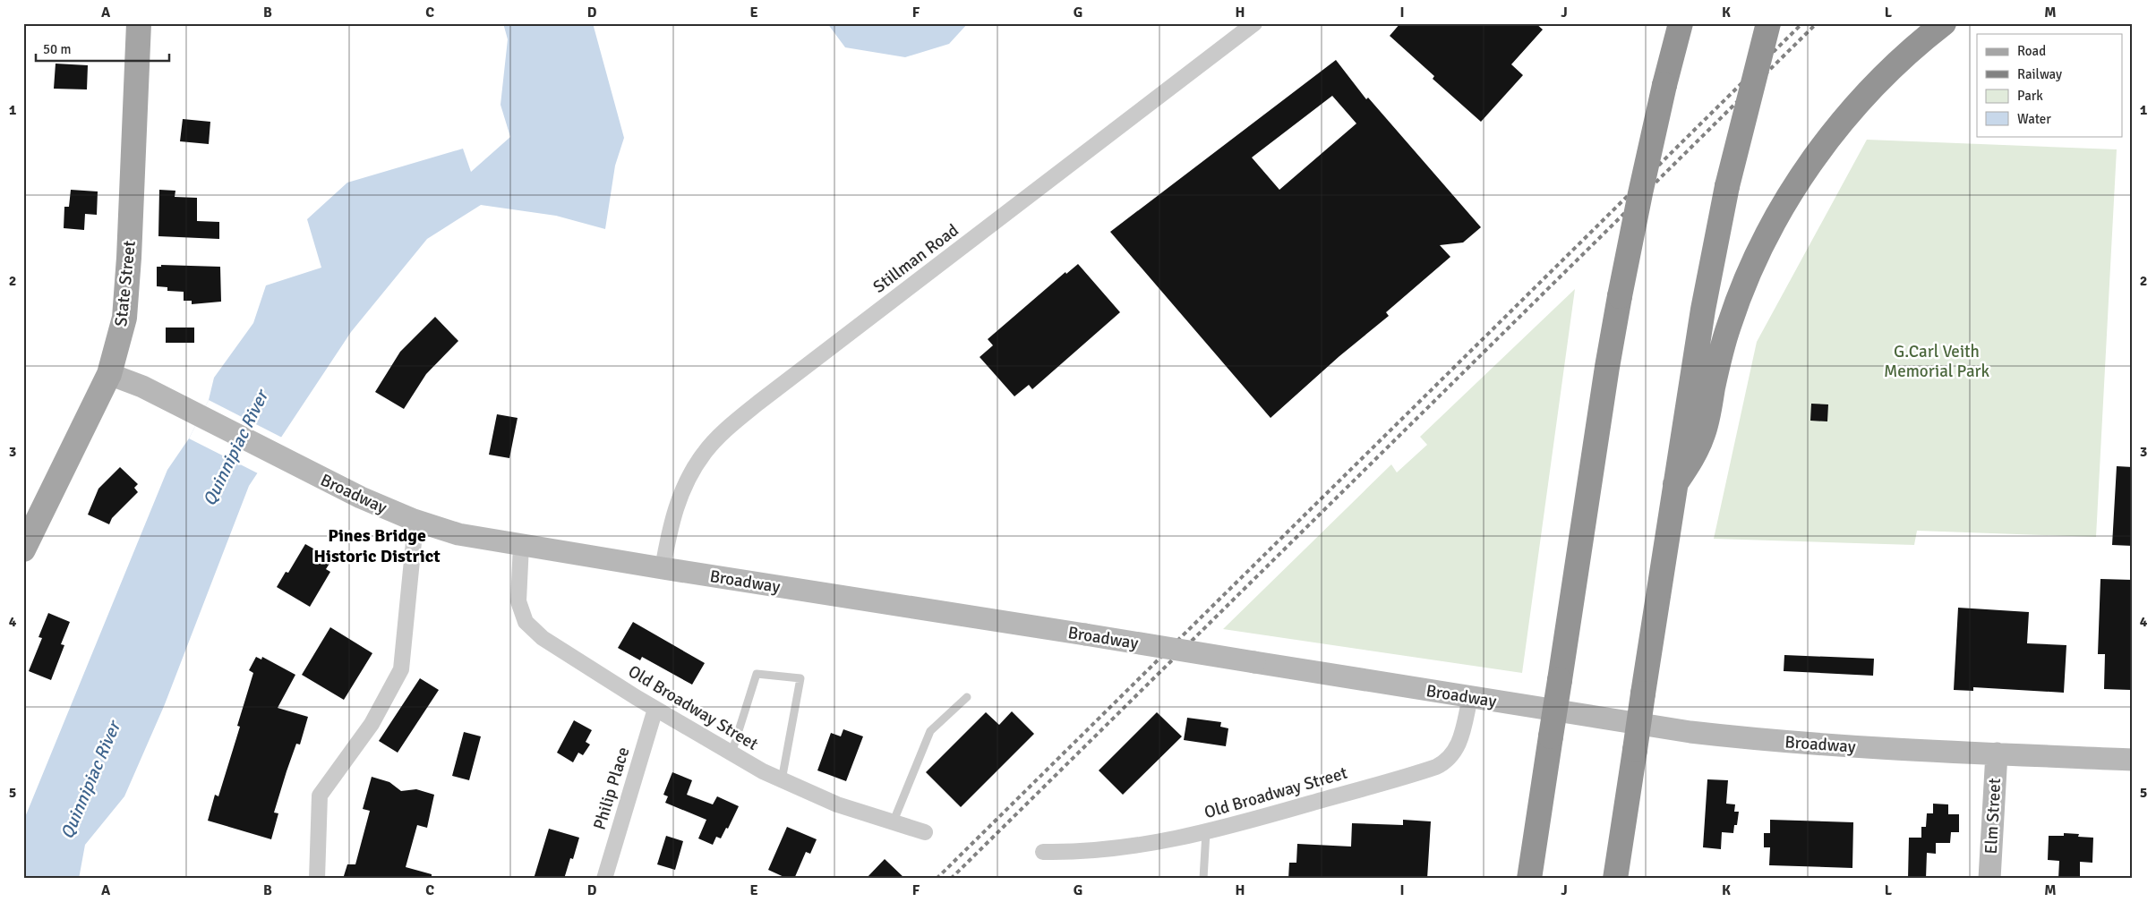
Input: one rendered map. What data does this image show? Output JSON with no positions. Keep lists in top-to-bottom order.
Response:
{
  "streets": {
    "main road": ["State Street", "Broadway", "Elm Street"],
    "street": ["Stillman Road", "Old Broadway Street", "Philip Place"]
  },
  "crossings": [
    ["Stillman Road", "Broadway"],
    ["State Street", "Broadway"],
    ["Broadway", "Old Broadway Street"],
    ["Broadway", "Elm Street"],
    ["Old Broadway Street", "Philip Place"]
  ],
  "districts": ["Pines Bridge Historic District"],
  "water": ["Quinnipiac River"],
  "parks": ["G.Carl Veith Memorial Park"],
  "legend": [
    "Road",
    "Railway",
    "Park",
    "Water"
  ],
  "scale_bar": "50 m",
  "grid": {
    "columns": [
      "A",
      "B",
      "C",
      "D",
      "E",
      "F",
      "G",
      "H",
      "I",
      "J",
      "K",
      "L",
      "M"
    ],
    "rows": [
      "1",
      "2",
      "3",
      "4",
      "5"
    ]
  }
}
